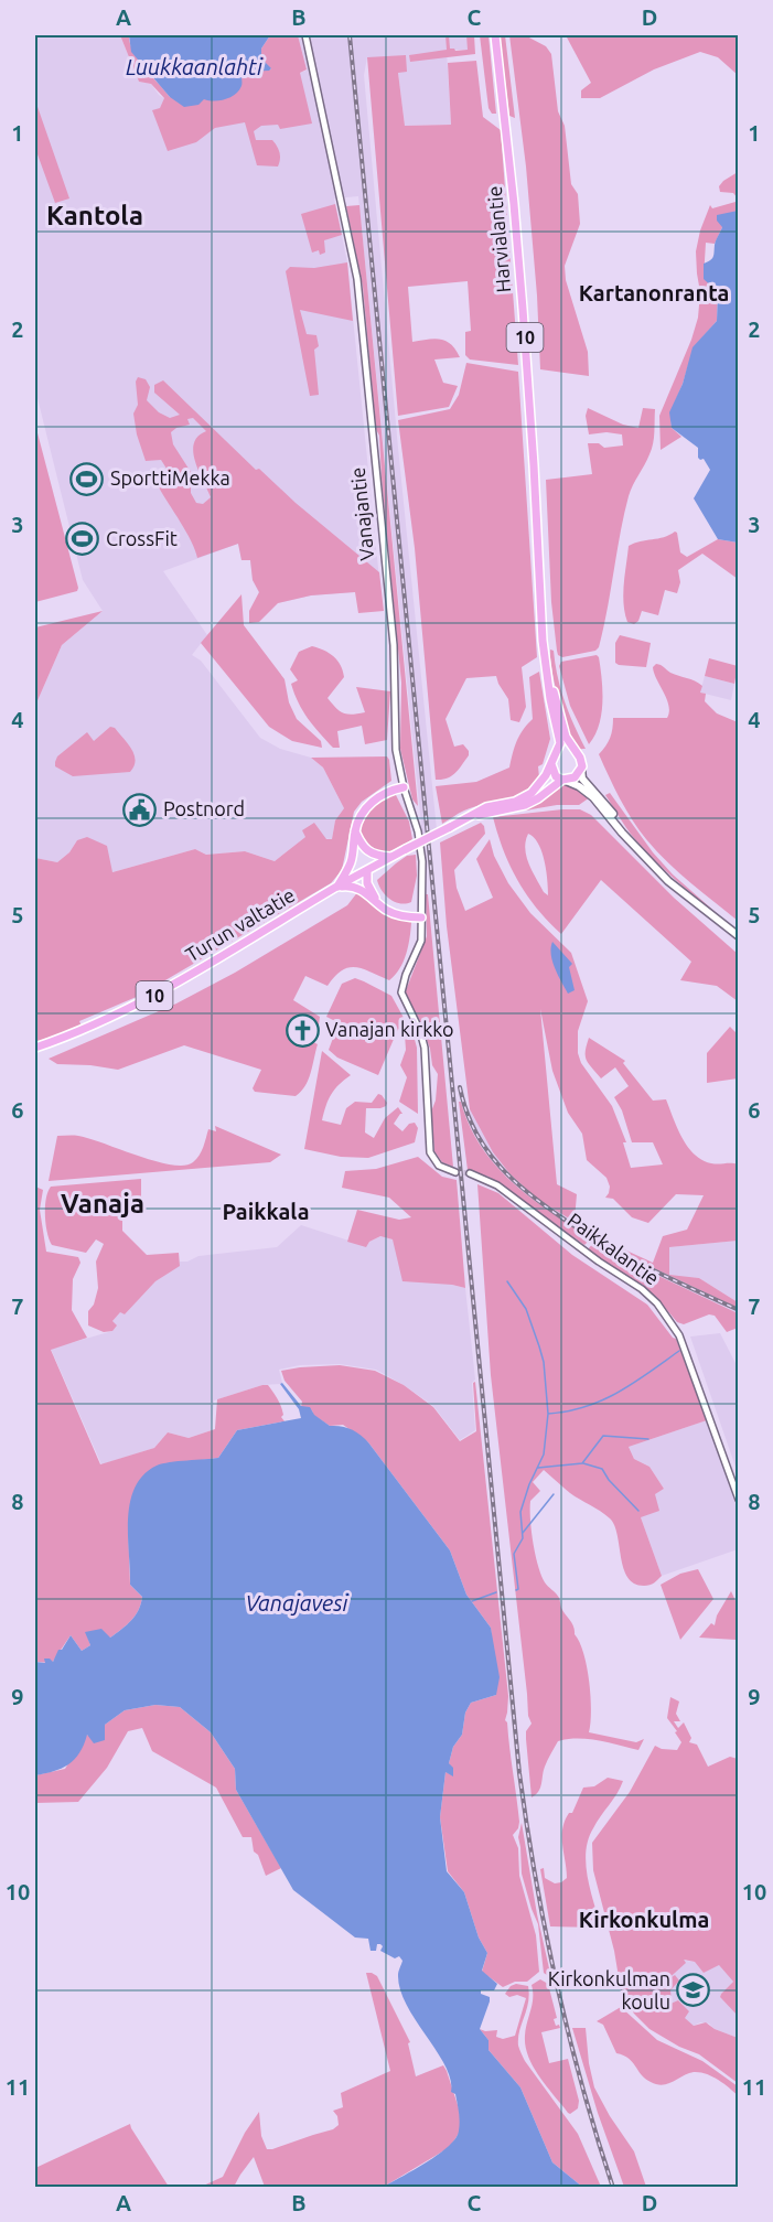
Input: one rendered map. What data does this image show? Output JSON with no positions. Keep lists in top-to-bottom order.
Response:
{
  "streets": {
    "highway": ["Harvialantie", "10", "Turun valtatie"],
    "street": ["Vanajantie", "Paikkalantie"]
  },
  "crossings": [
    ["Harvialantie", "10"],
    ["Harvialantie", "Turun valtatie"],
    ["10", "Turun valtatie"]
  ],
  "districts": [
    "Kantola",
    "Kartanonranta",
    "Vanaja",
    "Paikkala",
    "Kirkonkulma"
  ],
  "water": ["Luukkaanlahti", "Vanajavesi"],
  "places": {
    "sports": ["SporttiMekka", "CrossFit"],
    "public building": ["Postnord"],
    "church": ["Vanajan kirkko"],
    "school or university": ["Kirkonkulman koulu"]
  },
  "grid": {
    "columns": [
      "A",
      "B",
      "C",
      "D"
    ],
    "rows": [
      "1",
      "2",
      "3",
      "4",
      "5",
      "6",
      "7",
      "8",
      "9",
      "10",
      "11"
    ]
  }
}
